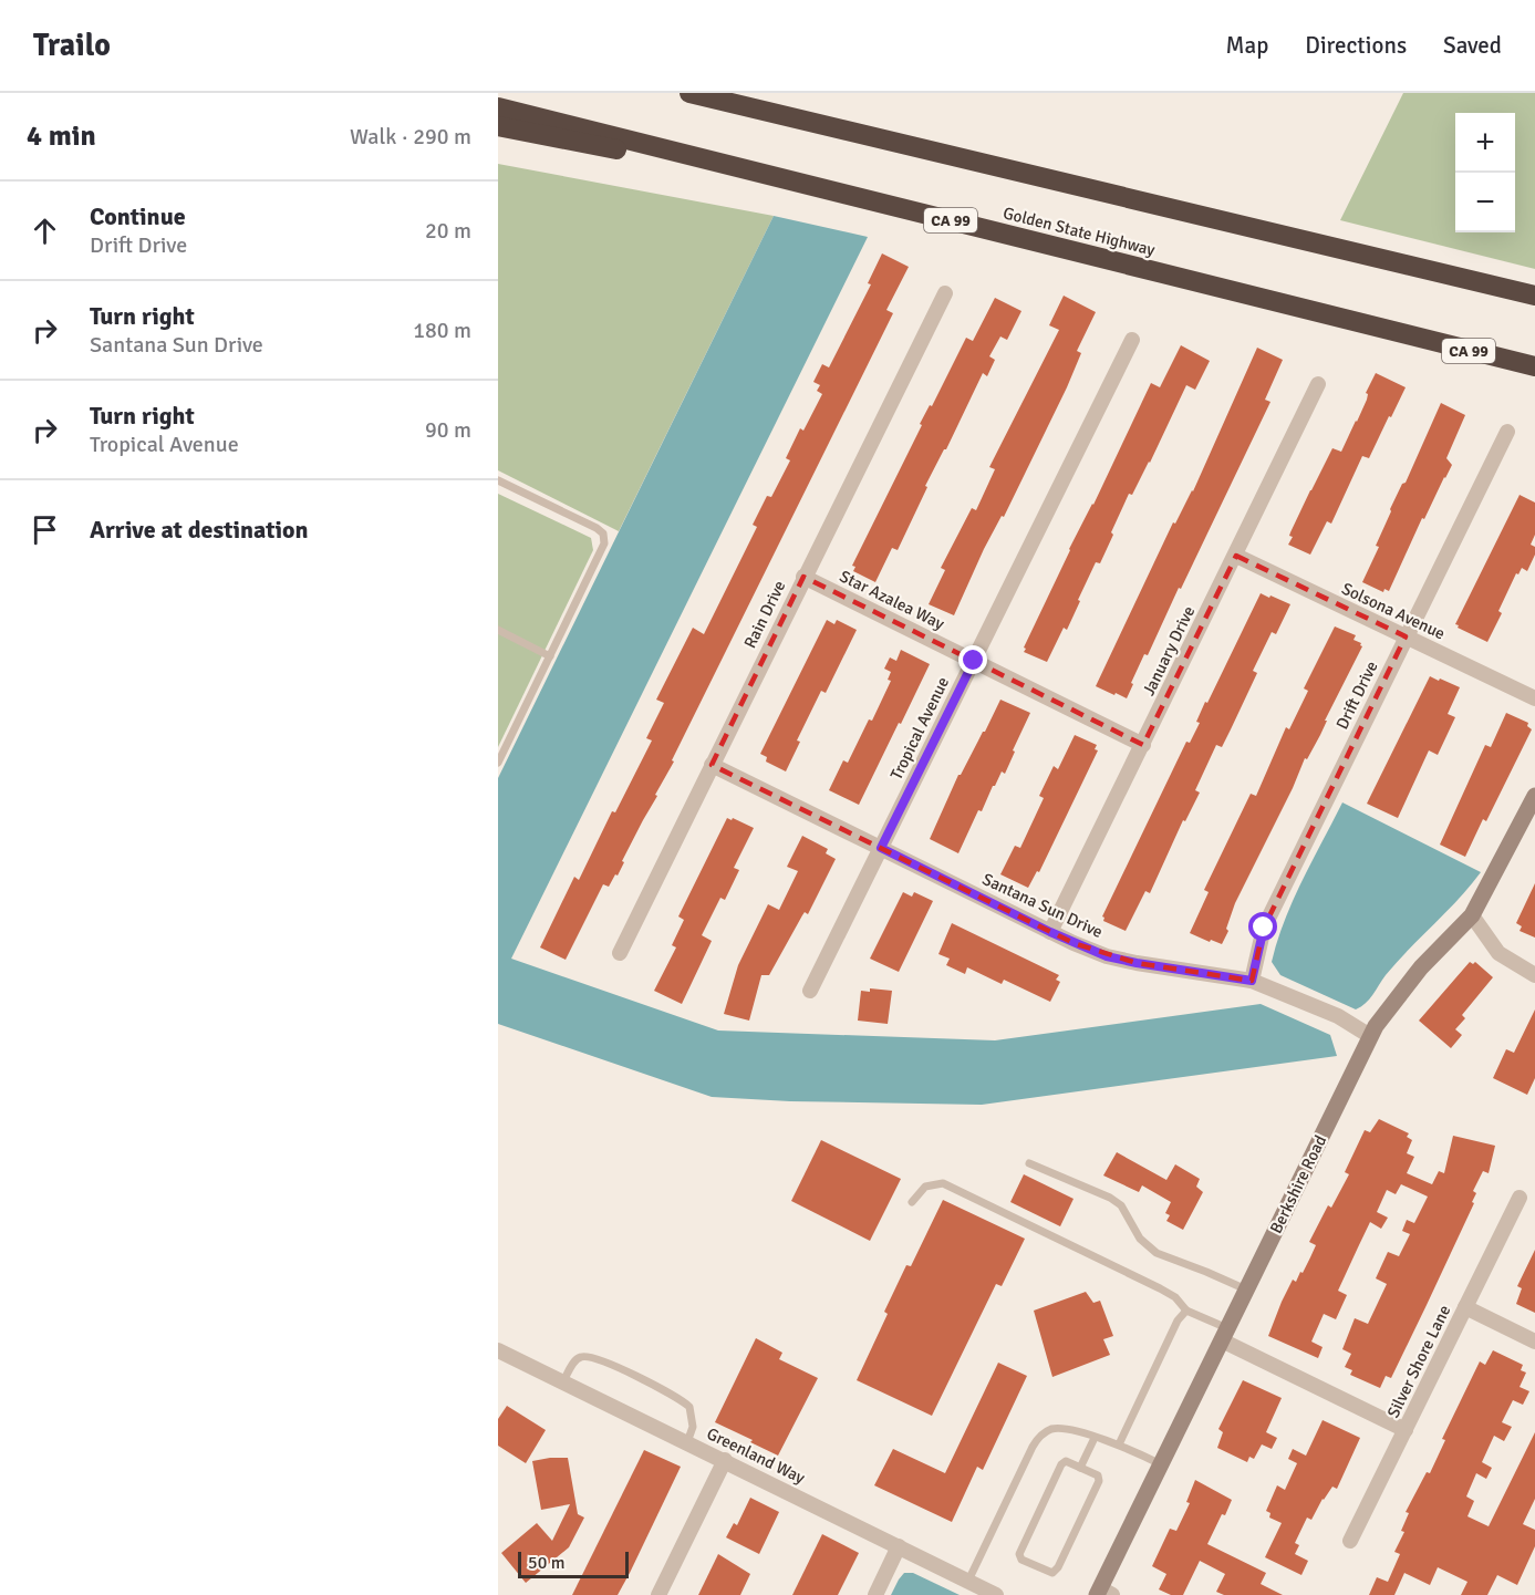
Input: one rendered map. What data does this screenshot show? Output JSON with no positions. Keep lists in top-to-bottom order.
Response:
{
  "streets": {
    "highway": ["CA 99", "Golden State Highway"],
    "street": [
      "Star Azalea Way",
      "Solsona Avenue",
      "Rain Drive",
      "January Drive",
      "Drift Drive",
      "Tropical Avenue",
      "Santana Sun Drive",
      "Berkshire Road",
      "Silver Shore Lane",
      "Greenland Way"
    ]
  },
  "crossings": [
    ["Star Azalea Way", "Rain Drive"],
    ["Star Azalea Way", "January Drive"],
    ["Star Azalea Way", "Tropical Avenue"],
    ["Solsona Avenue", "January Drive"],
    ["Solsona Avenue", "Drift Drive"],
    ["Rain Drive", "Santana Sun Drive"],
    ["January Drive", "Santana Sun Drive"],
    ["Drift Drive", "Santana Sun Drive"],
    ["Tropical Avenue", "Santana Sun Drive"],
    ["Santana Sun Drive", "Berkshire Road"]
  ],
  "scale_bar": "50 m",
  "page": {
    "header": "Trailo",
    "nav": ["Map", "Directions", "Saved"],
    "heading": ["4 min", "Walk · 290 m"],
    "map_buttons": ["+", "−"],
    "list": [
      ["Continue", "Drift Drive", "20 m"],
      ["Turn right", "Santana Sun Drive", "180 m"],
      ["Turn right", "Tropical Avenue", "90 m"],
      "Arrive at destination"
    ],
    "scale": "50 m"
  }
}
